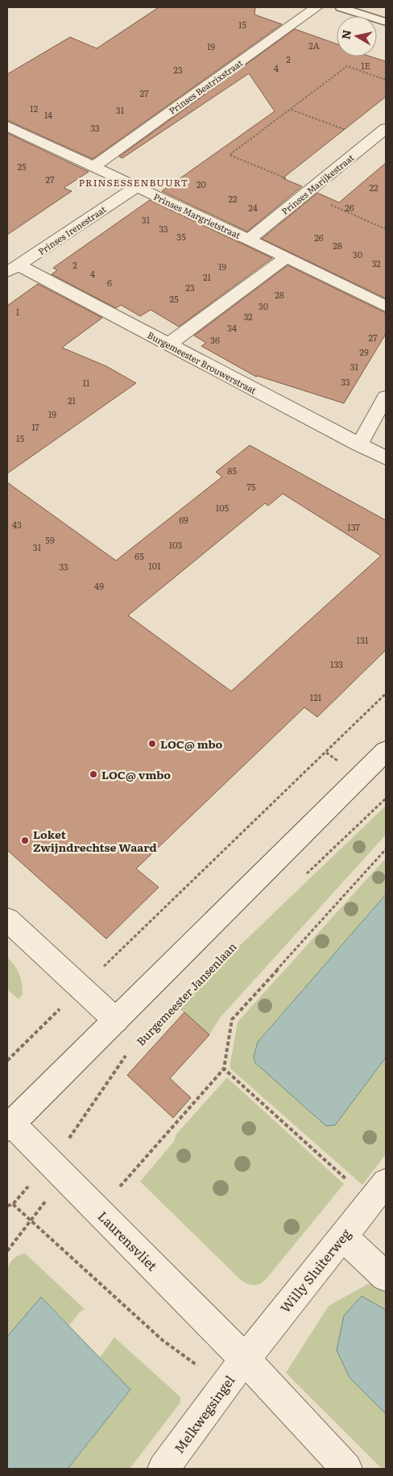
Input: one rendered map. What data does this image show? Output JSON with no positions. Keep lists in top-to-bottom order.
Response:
{
  "streets": {
    "street": [
      "Prinses Beatrixstraat",
      "Prinses Marijkestraat",
      "Prinses Margrietstraat",
      "Prinses Irenestraat",
      "Burgemeester Brouwerstraat",
      "Laurensvliet",
      "Willy Sluiterweg",
      "Melkwegsingel"
    ],
    "path": ["Burgemeester Jansenlaan"]
  },
  "crossings": [
    ["Prinses Beatrixstraat", "Prinses Margrietstraat"],
    ["Prinses Marijkestraat", "Prinses Margrietstraat"],
    ["Prinses Margrietstraat", "Prinses Irenestraat"],
    ["Prinses Irenestraat", "Burgemeester Brouwerstraat"],
    ["Burgemeester Jansenlaan", "Laurensvliet"],
    ["Laurensvliet", "Willy Sluiterweg"],
    ["Laurensvliet", "Melkwegsingel"],
    ["Willy Sluiterweg", "Melkwegsingel"]
  ],
  "districts": ["PRINSESSENBUURT"],
  "places": ["LOC@ mbo", "LOC@ vmbo", "Loket Zwijndrechtse Waard"],
  "house_numbers": [
    "15",
    "2A",
    "19",
    "2",
    "1E",
    "4",
    "23",
    "27",
    "12",
    "31",
    "14",
    "33",
    "25",
    "27",
    "20",
    "22",
    "22",
    "24",
    "26",
    "31",
    "33",
    "35",
    "26",
    "28",
    "30",
    "32",
    "2",
    "19",
    "4",
    "21",
    "6",
    "23",
    "28",
    "25",
    "30",
    "1",
    "32",
    "34",
    "27",
    "36",
    "29",
    "31",
    "33",
    "11",
    "21",
    "19",
    "17",
    "15",
    "85",
    "75",
    "105",
    "69",
    "43",
    "137",
    "59",
    "103",
    "31",
    "65",
    "101",
    "33",
    "49",
    "131",
    "133",
    "121"
  ],
  "north": "left"
}
